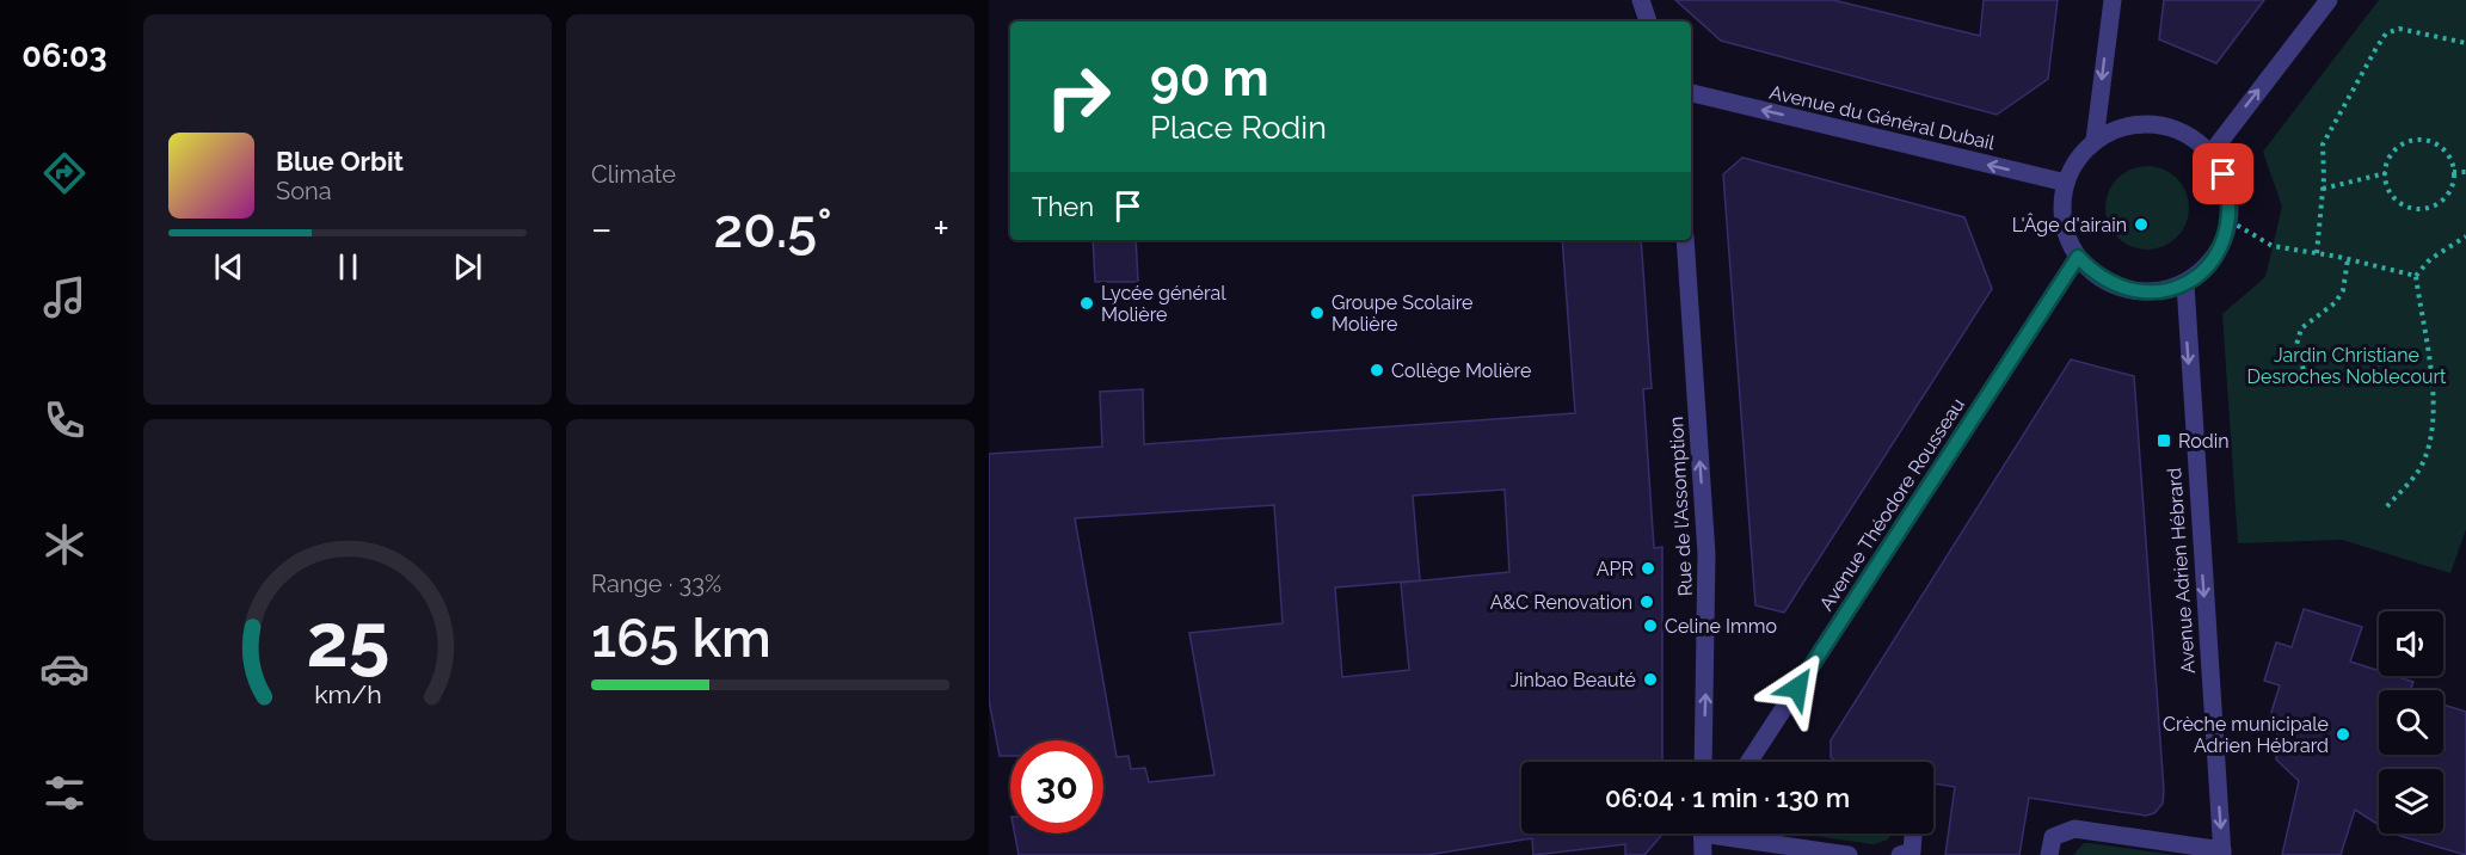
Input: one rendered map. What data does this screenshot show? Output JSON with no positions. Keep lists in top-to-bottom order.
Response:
{
  "streets": {
    "street": [
      "Avenue du Général Dubail",
      "Avenue Théodore Rousseau",
      "Rue de l'Assomption",
      "Avenue Adrien Hébrard"
    ]
  },
  "crossings": [
    ["Avenue du Général Dubail", "Avenue Théodore Rousseau"],
    ["Avenue du Général Dubail", "Avenue Adrien Hébrard"],
    ["Avenue Théodore Rousseau", "Avenue Adrien Hébrard"]
  ],
  "one_way": ["Avenue du Général Dubail", "Rue de l'Assomption", "Avenue Adrien Hébrard"],
  "parks": ["Jardin Christiane Desroches Noblecourt"],
  "places": {
    "other": [
      "L'Âge d'airain",
      "Lycée général Molière",
      "Groupe Scolaire Molière",
      "Collège Molière",
      "APR",
      "A&C Renovation",
      "Celine Immo",
      "Jinbao Beauté",
      "Crèche municipale Adrien Hébrard"
    ],
    "transit": ["Rodin"]
  },
  "page": {
    "tabs": "06:03",
    "tile": [
      "Climate",
      ["Range · 33%", "165 km"]
    ],
    "turn": ["90 m", "Place Rodin"],
    "song": ["Blue Orbit", "Sona"],
    "then": "Then",
    "heat": ["−", "20.5°", "+"],
    "limit": "30",
    "trip": "06:04 · 1 min · 130 m",
    "gauge": ["25", "km/h"]
  }
}
